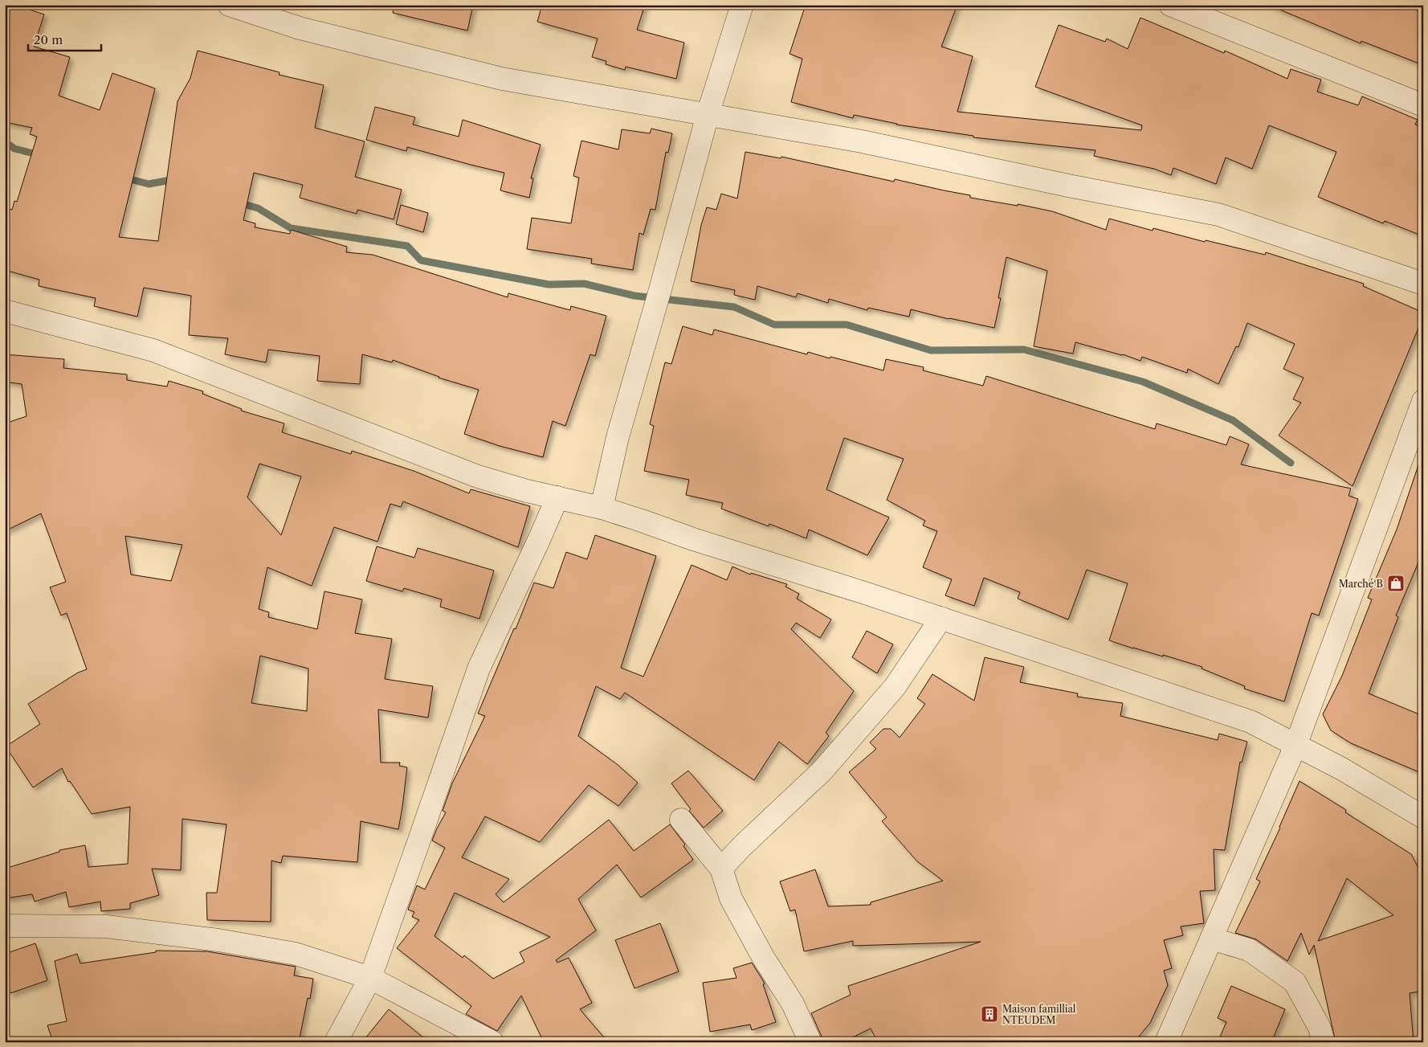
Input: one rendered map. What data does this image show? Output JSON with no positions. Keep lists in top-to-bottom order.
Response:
{
  "places": {
    "shop": ["Marché B"],
    "building": ["Maison famillial NTEUDEM"]
  },
  "scale_bar": "20 m"
}
